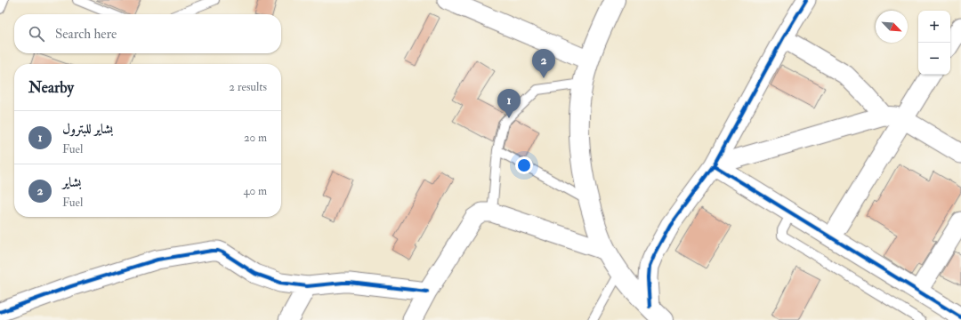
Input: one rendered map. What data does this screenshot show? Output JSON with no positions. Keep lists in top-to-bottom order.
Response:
{
  "north": "bottom right",
  "page": {
    "map_buttons": ["+", "−"],
    "search": "Search here",
    "pins": ["2", "1"],
    "heading": ["Nearby", "2 results"],
    "list": [
      {
        "mark": "1",
        "name": "بشاير للبترول",
        "note": "Fuel",
        "value": "20 m"
      },
      {
        "mark": "2",
        "name": "بشاير",
        "note": "Fuel",
        "value": "40 m"
      }
    ]
  }
}
